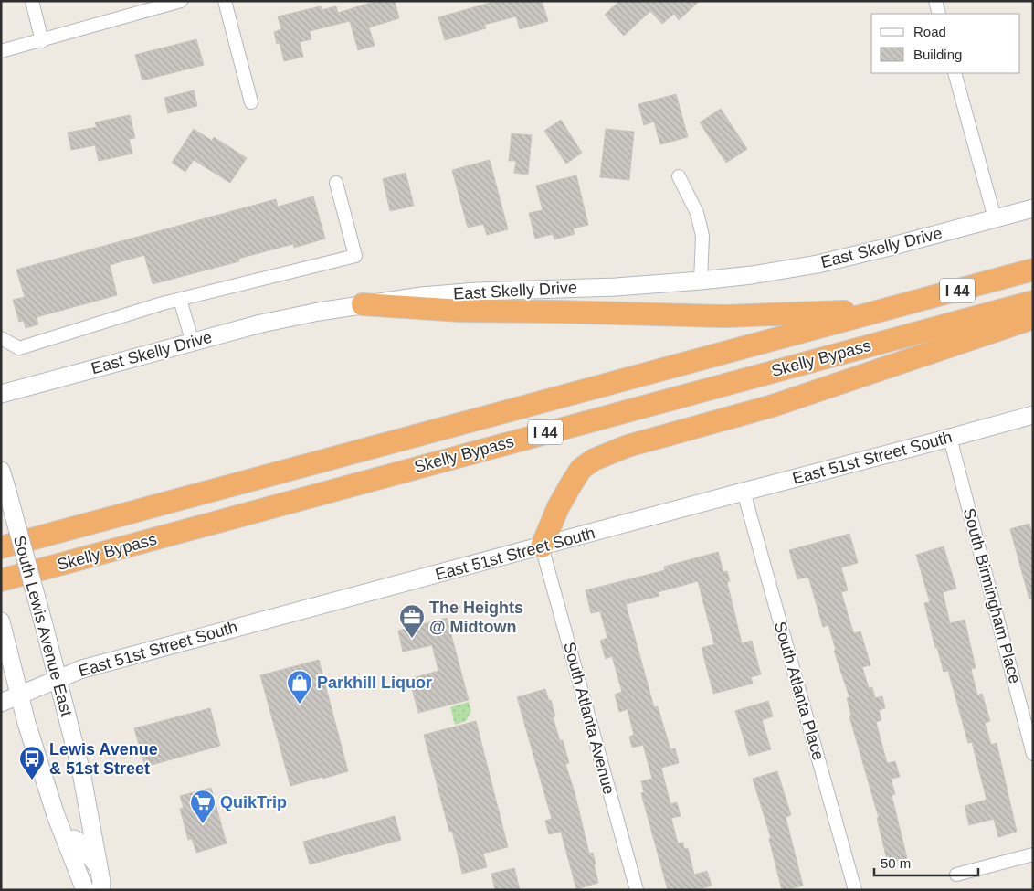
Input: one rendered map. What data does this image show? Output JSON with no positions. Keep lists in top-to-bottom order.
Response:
{
  "streets": {
    "highway": ["I 44", "Skelly Bypass"],
    "main road": ["East Skelly Drive", "East 51st Street South", "South Lewis Avenue East"],
    "street": ["South Birmingham Place", "South Atlanta Place", "South Atlanta Avenue"]
  },
  "crossings": [
    ["East 51st Street South", "South Birmingham Place"],
    ["East 51st Street South", "South Lewis Avenue East"],
    ["East 51st Street South", "South Atlanta Place"],
    ["East 51st Street South", "South Atlanta Avenue"]
  ],
  "places": {
    "office": ["The Heights @ Midtown"],
    "shop": ["Parkhill Liquor"],
    "bus stop": ["Lewis Avenue & 51st Street"],
    "supermarket": ["QuikTrip"]
  },
  "legend": ["Road", "Building"],
  "scale_bar": "50 m"
}
